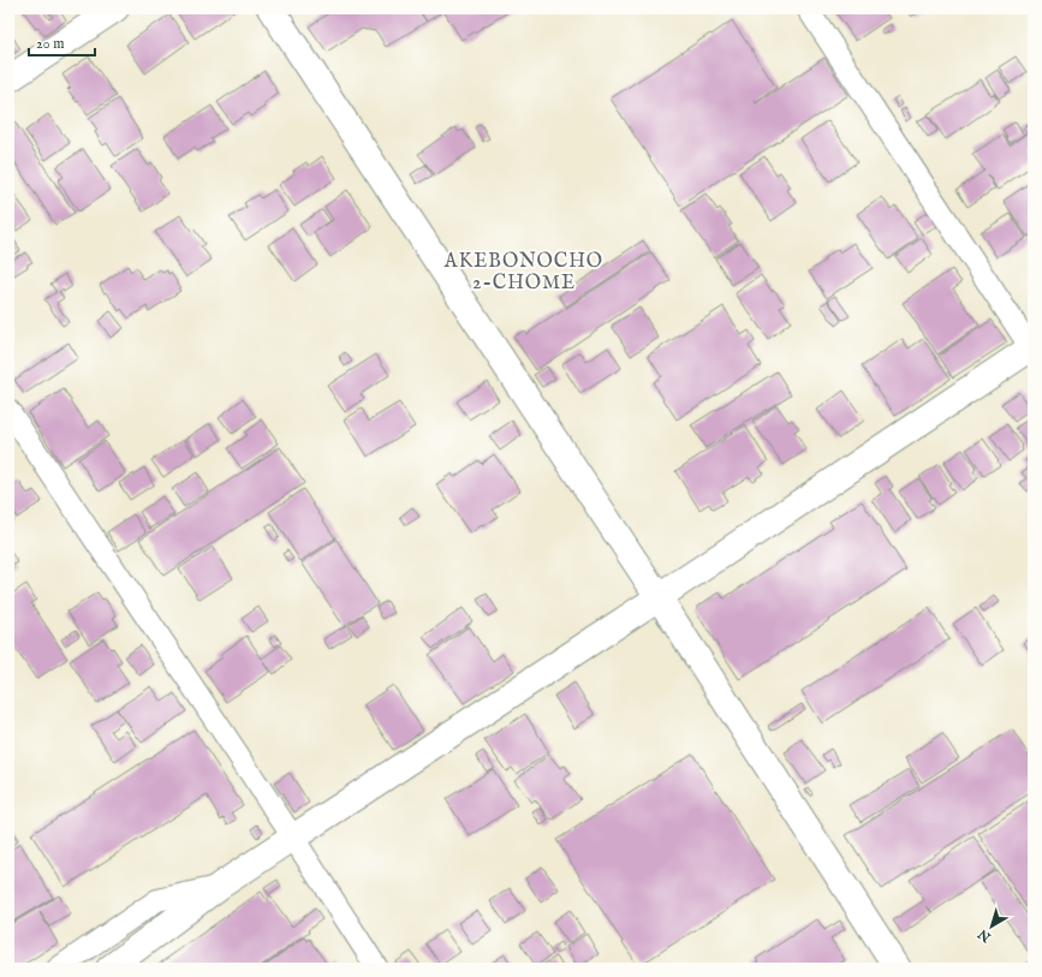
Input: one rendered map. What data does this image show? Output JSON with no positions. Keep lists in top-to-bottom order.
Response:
{
  "districts": ["AKEBONOCHO 2-CHOME"],
  "scale_bar": "20 m",
  "north": "bottom left"
}
